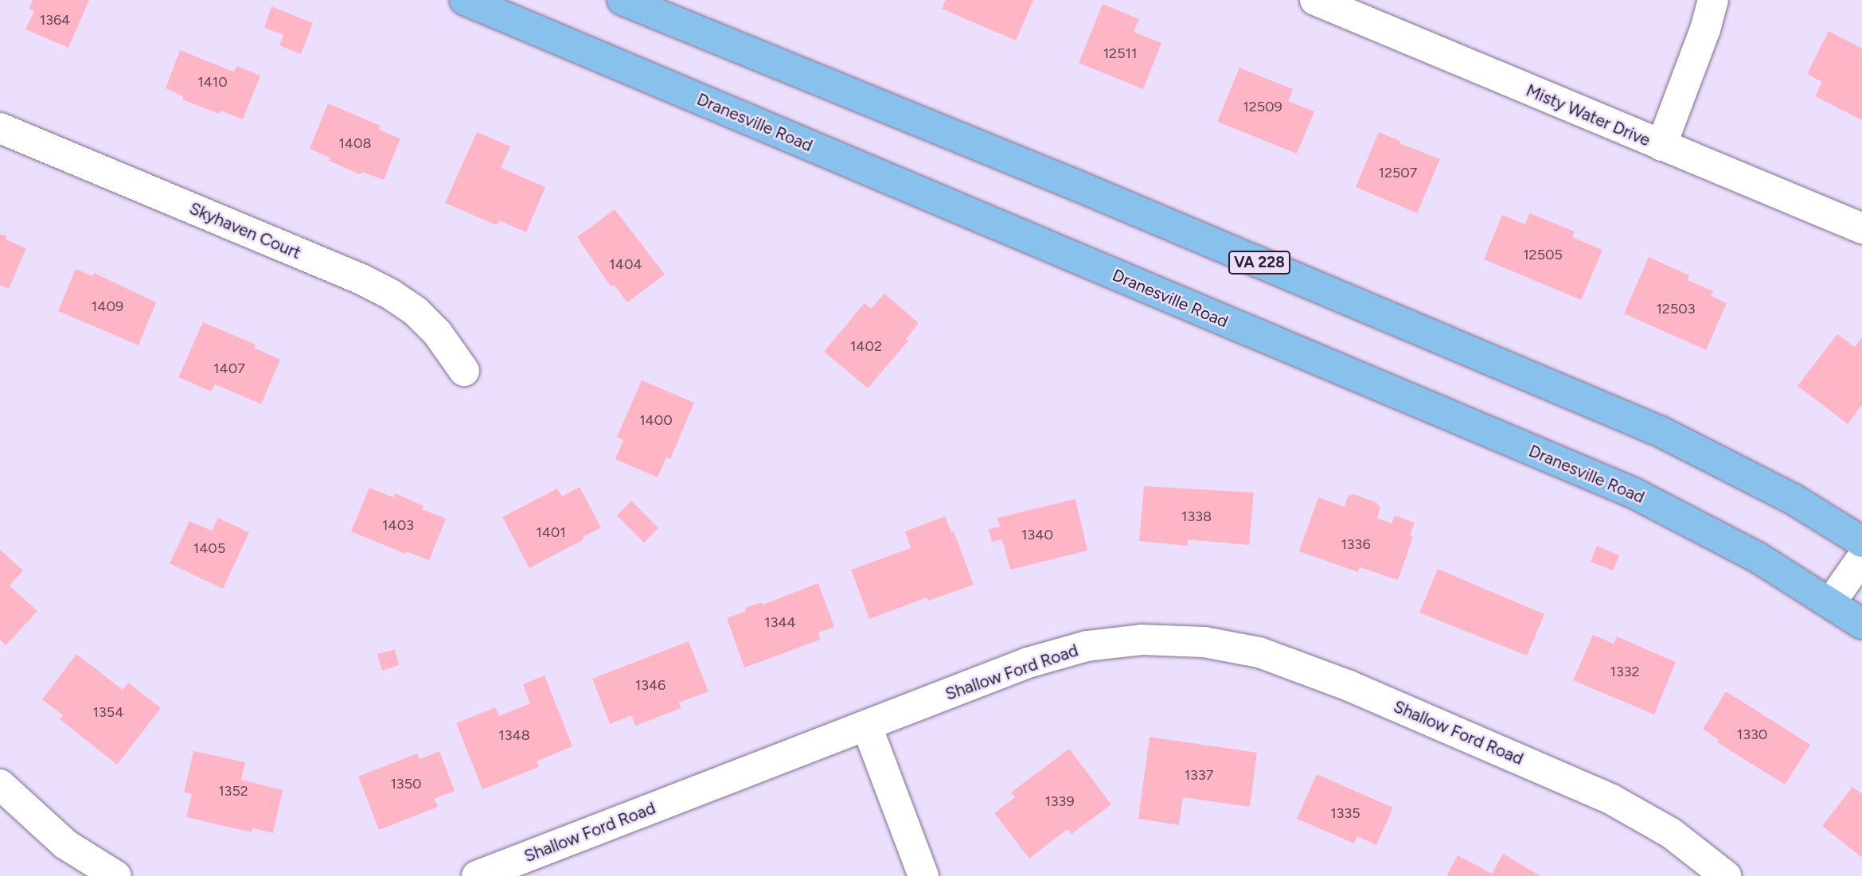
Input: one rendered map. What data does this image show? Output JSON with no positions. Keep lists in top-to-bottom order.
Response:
{
  "streets": {
    "main road": ["Dranesville Road", "VA 228"],
    "street": ["Misty Water Drive", "Skyhaven Court", "Shallow Ford Road"]
  },
  "house_numbers": [
    "1364",
    "12511",
    "1410",
    "12509",
    "1408",
    "12507",
    "12505",
    "1404",
    "1409",
    "12503",
    "1402",
    "1407",
    "1400",
    "1338",
    "1403",
    "1401",
    "1340",
    "1336",
    "1405",
    "1344",
    "1332",
    "1346",
    "1354",
    "1330",
    "1348",
    "1337",
    "1350",
    "1352",
    "1339",
    "1335"
  ]
}
